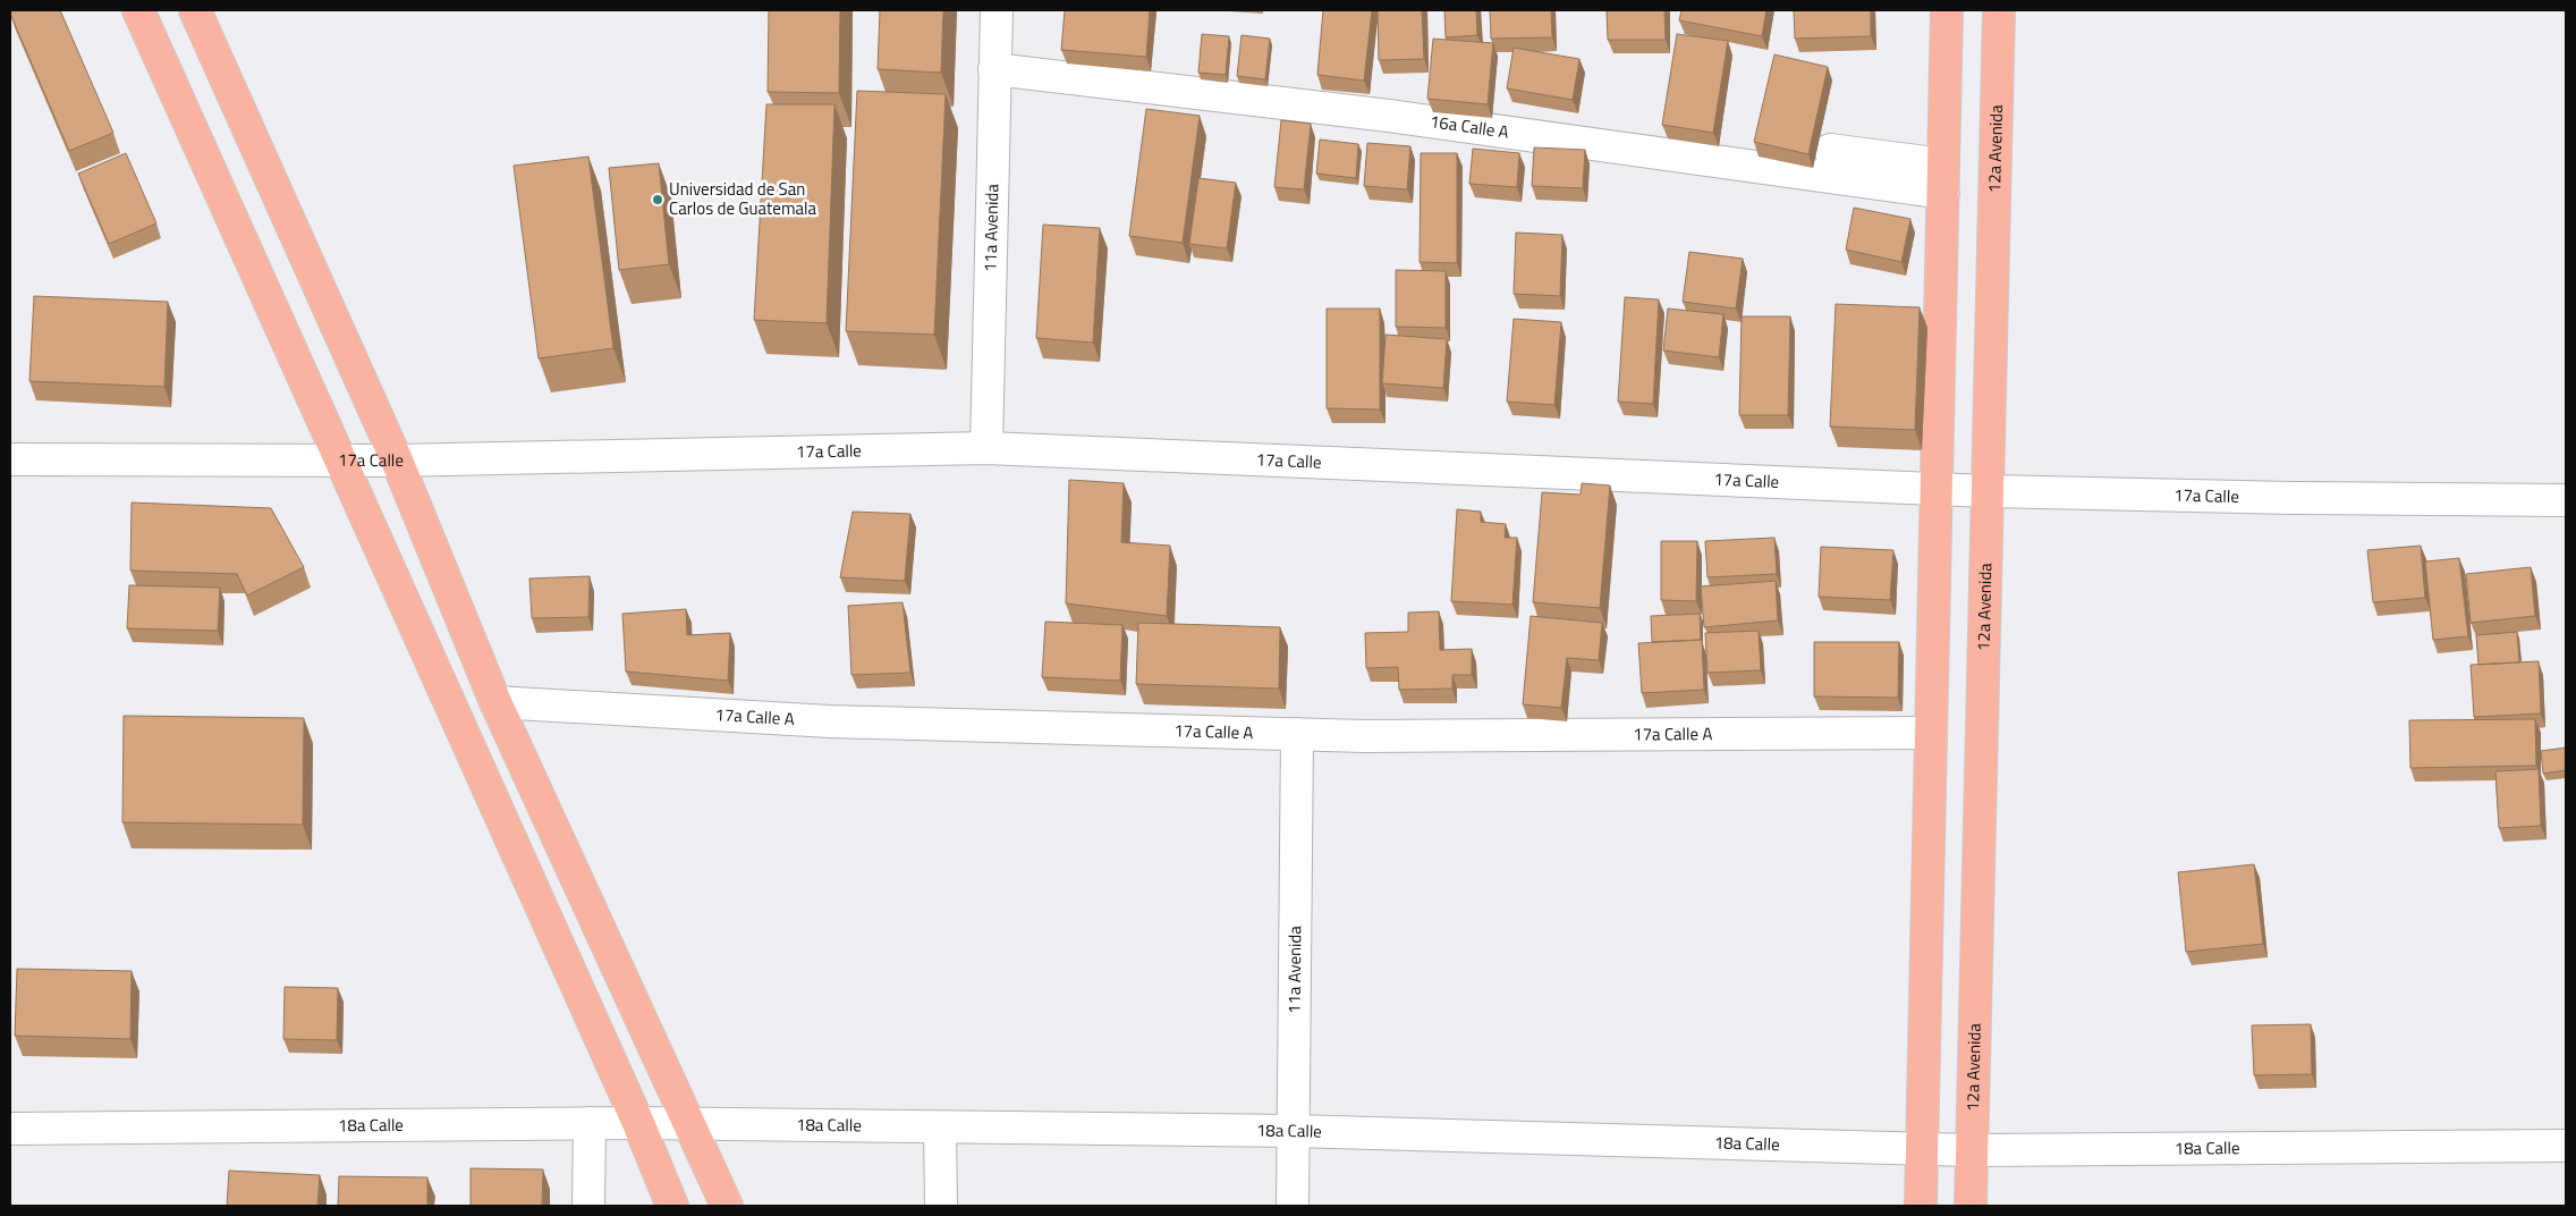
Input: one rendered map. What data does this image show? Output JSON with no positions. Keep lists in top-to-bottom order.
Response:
{
  "streets": {
    "main road": ["12a Avenida"],
    "street": [
      "16a Calle A",
      "11a Avenida",
      "17a Calle",
      "17a Calle A",
      "18a Calle"
    ]
  },
  "crossings": [
    ["16a Calle A", "11a Avenida"],
    ["12a Avenida", "17a Calle"],
    ["12a Avenida", "18a Calle"],
    ["11a Avenida", "17a Calle"],
    ["11a Avenida", "17a Calle A"],
    ["11a Avenida", "18a Calle"]
  ],
  "places": ["Universidad de San Carlos de Guatemala"]
}
